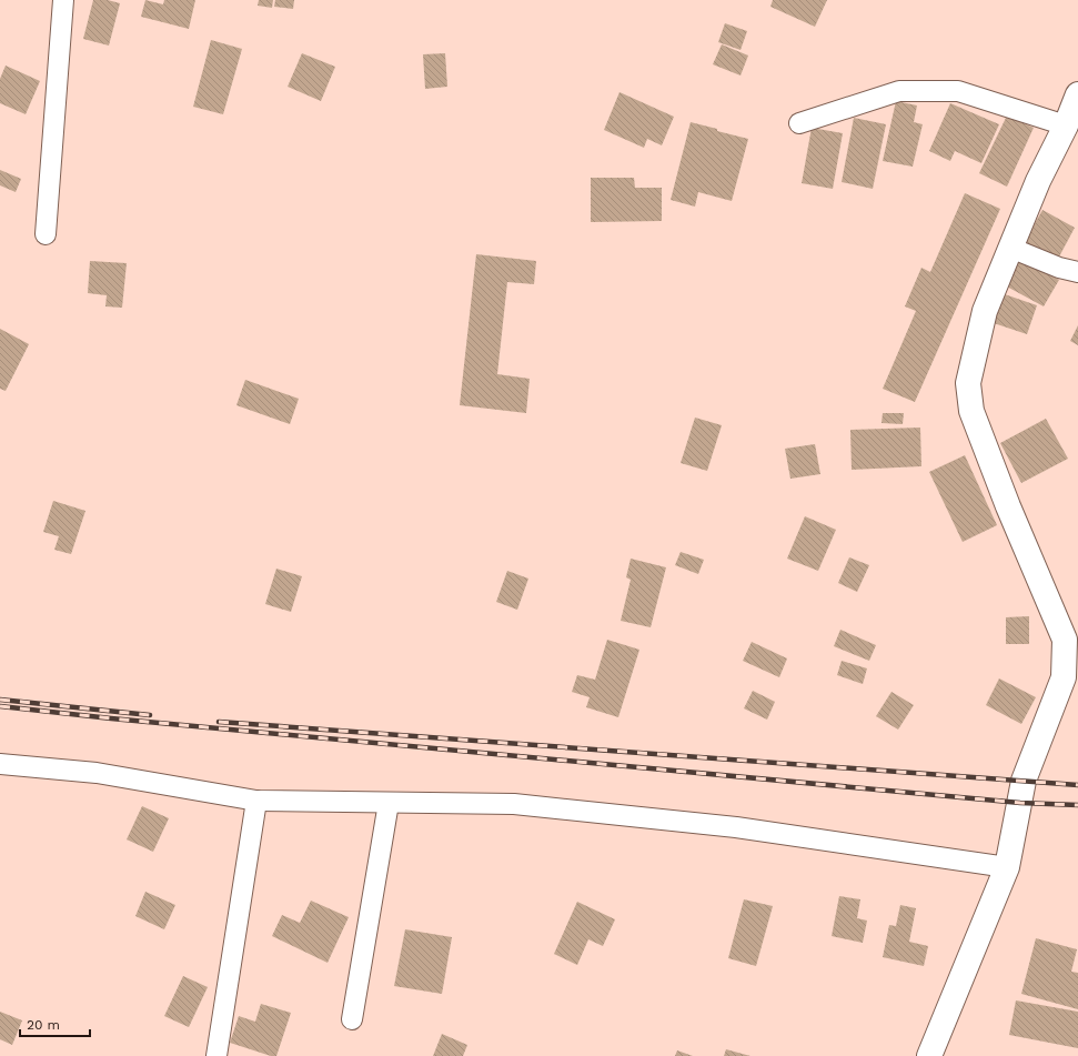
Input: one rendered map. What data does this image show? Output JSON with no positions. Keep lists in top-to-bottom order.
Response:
{
  "scale_bar": "20 m"
}
